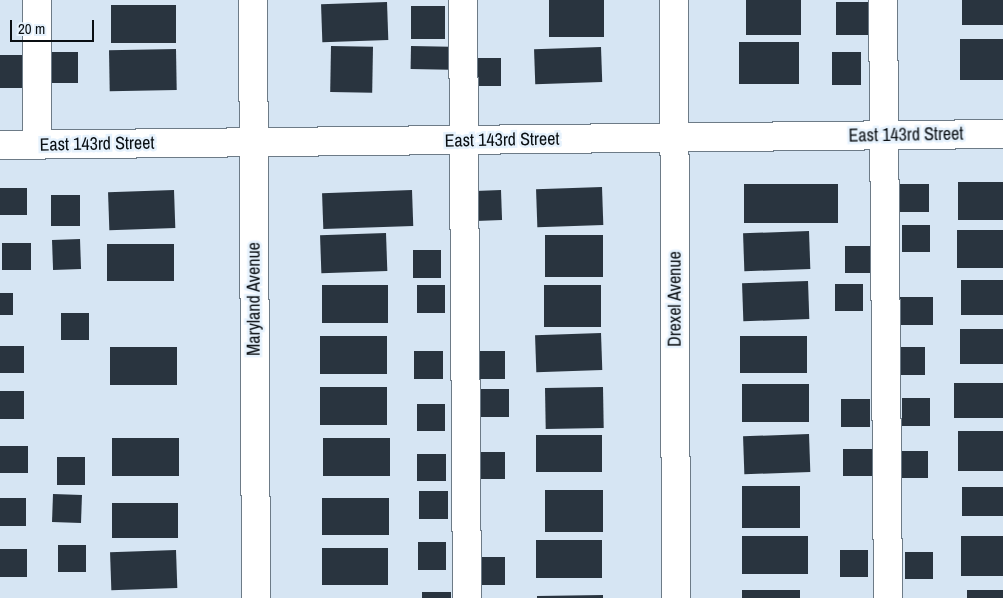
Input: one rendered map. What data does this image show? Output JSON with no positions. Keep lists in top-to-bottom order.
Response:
{
  "streets": {
    "street": ["East 143rd Street", "Maryland Avenue", "Drexel Avenue"]
  },
  "crossings": [
    ["East 143rd Street", "Maryland Avenue"],
    ["East 143rd Street", "Drexel Avenue"]
  ],
  "scale_bar": "20 m"
}
